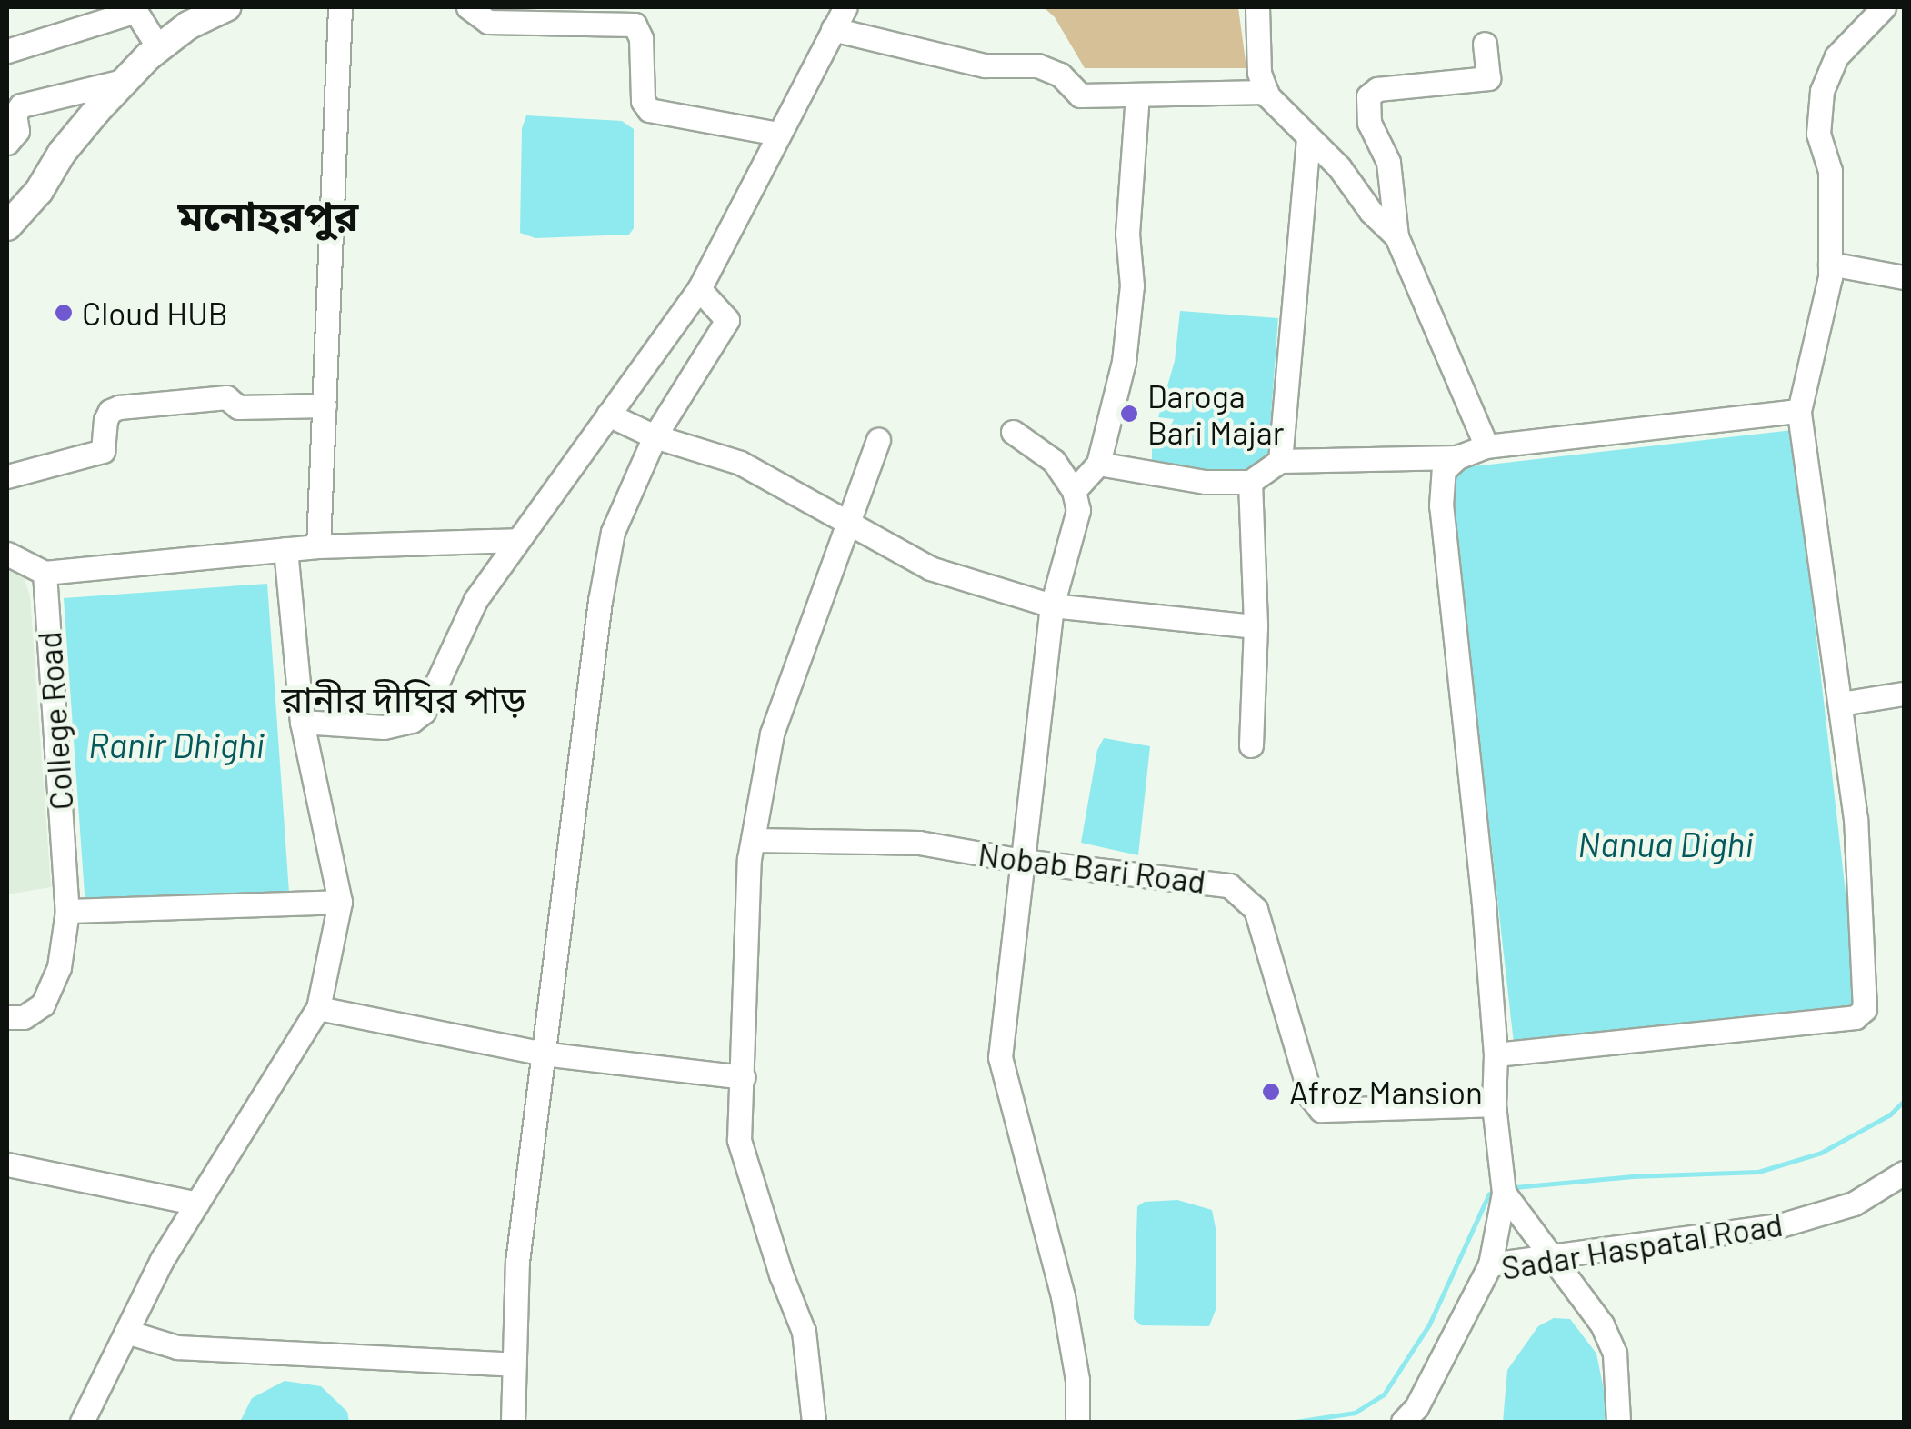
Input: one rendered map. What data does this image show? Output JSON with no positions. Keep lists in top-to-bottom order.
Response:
{
  "streets": {
    "street": ["College Road", "Nobab Bari Road", "Sadar Haspatal Road"]
  },
  "districts": ["মনোহরপুর", "রানীর দীঘির পাড়"],
  "water": ["Ranir Dhighi", "Nanua Dighi"],
  "places": ["Cloud HUB", "Daroga Bari Majar", "Afroz Mansion"]
}
